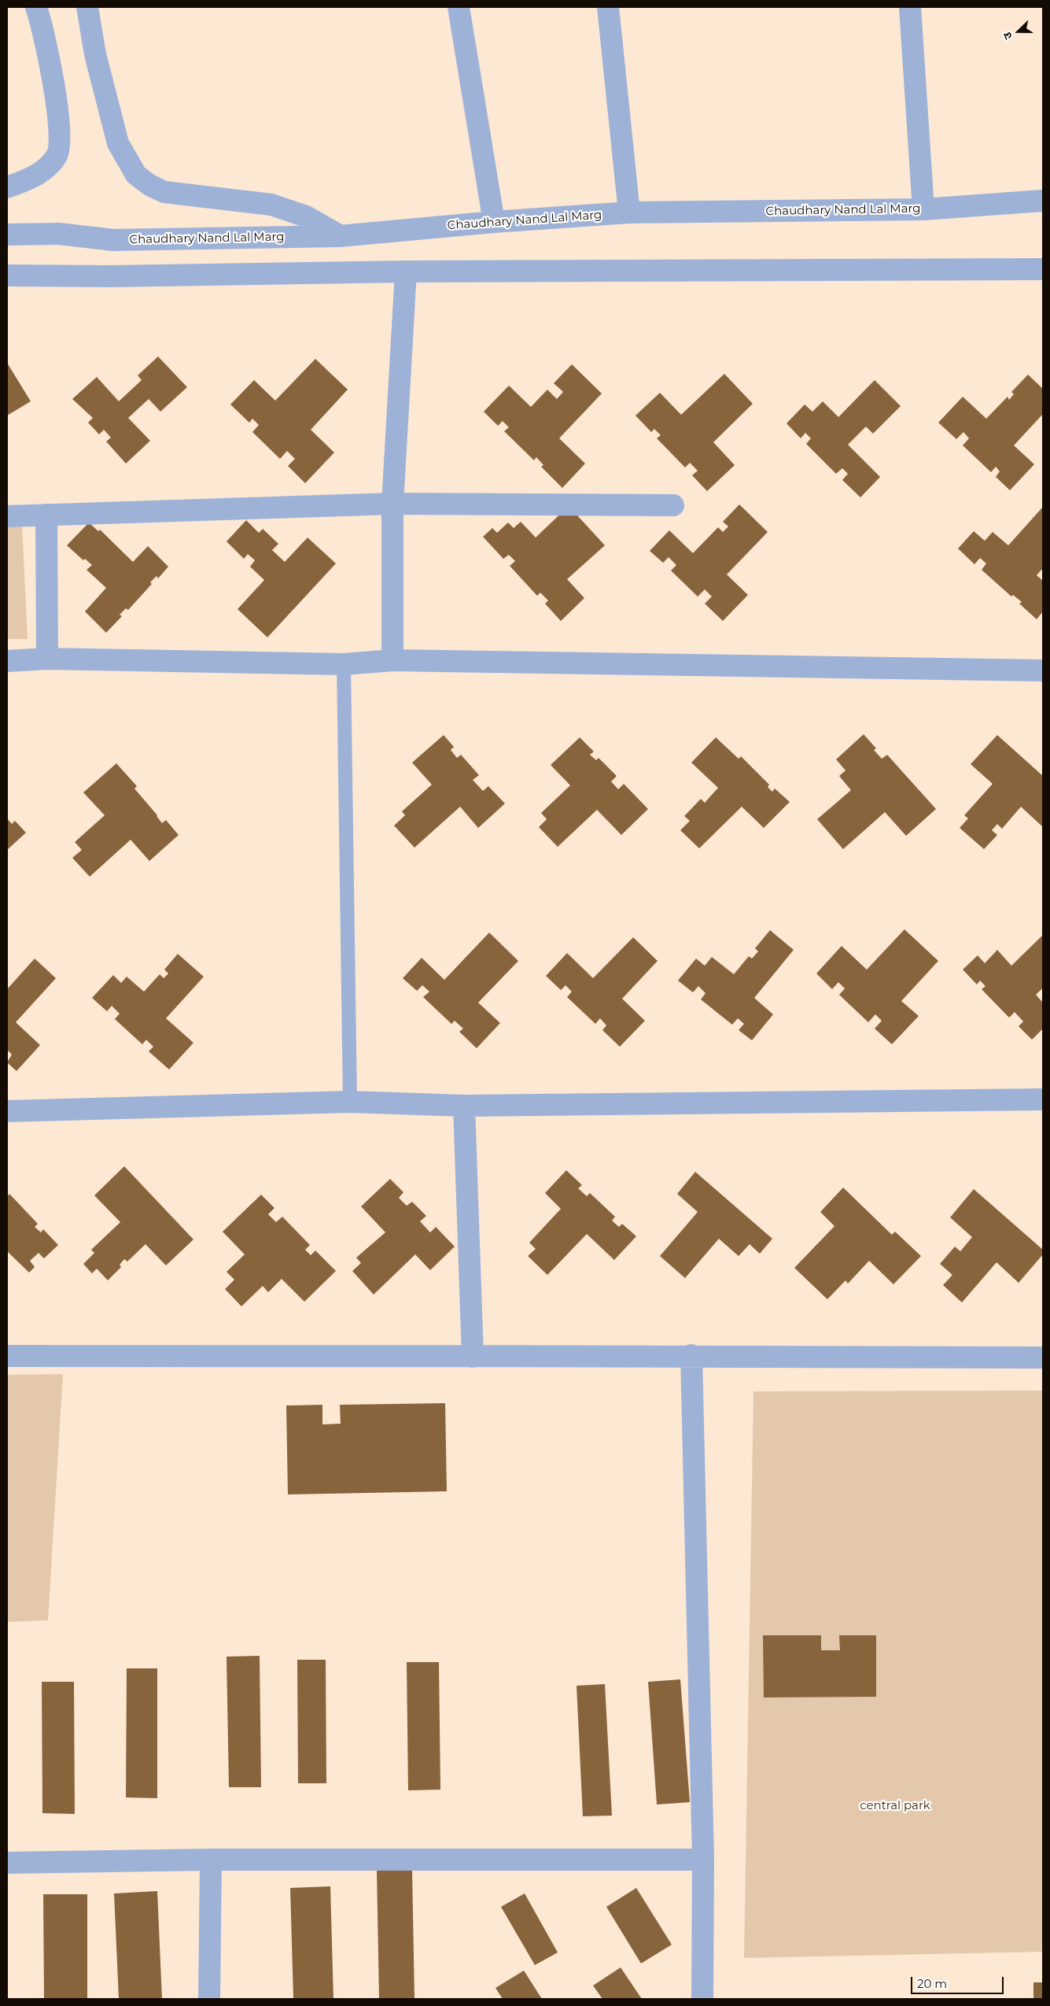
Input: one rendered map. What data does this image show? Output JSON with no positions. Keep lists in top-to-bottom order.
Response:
{
  "streets": {
    "street": ["Chaudhary Nand Lal Marg"]
  },
  "parks": ["central park"],
  "scale_bar": "20 m",
  "north": "left"
}
